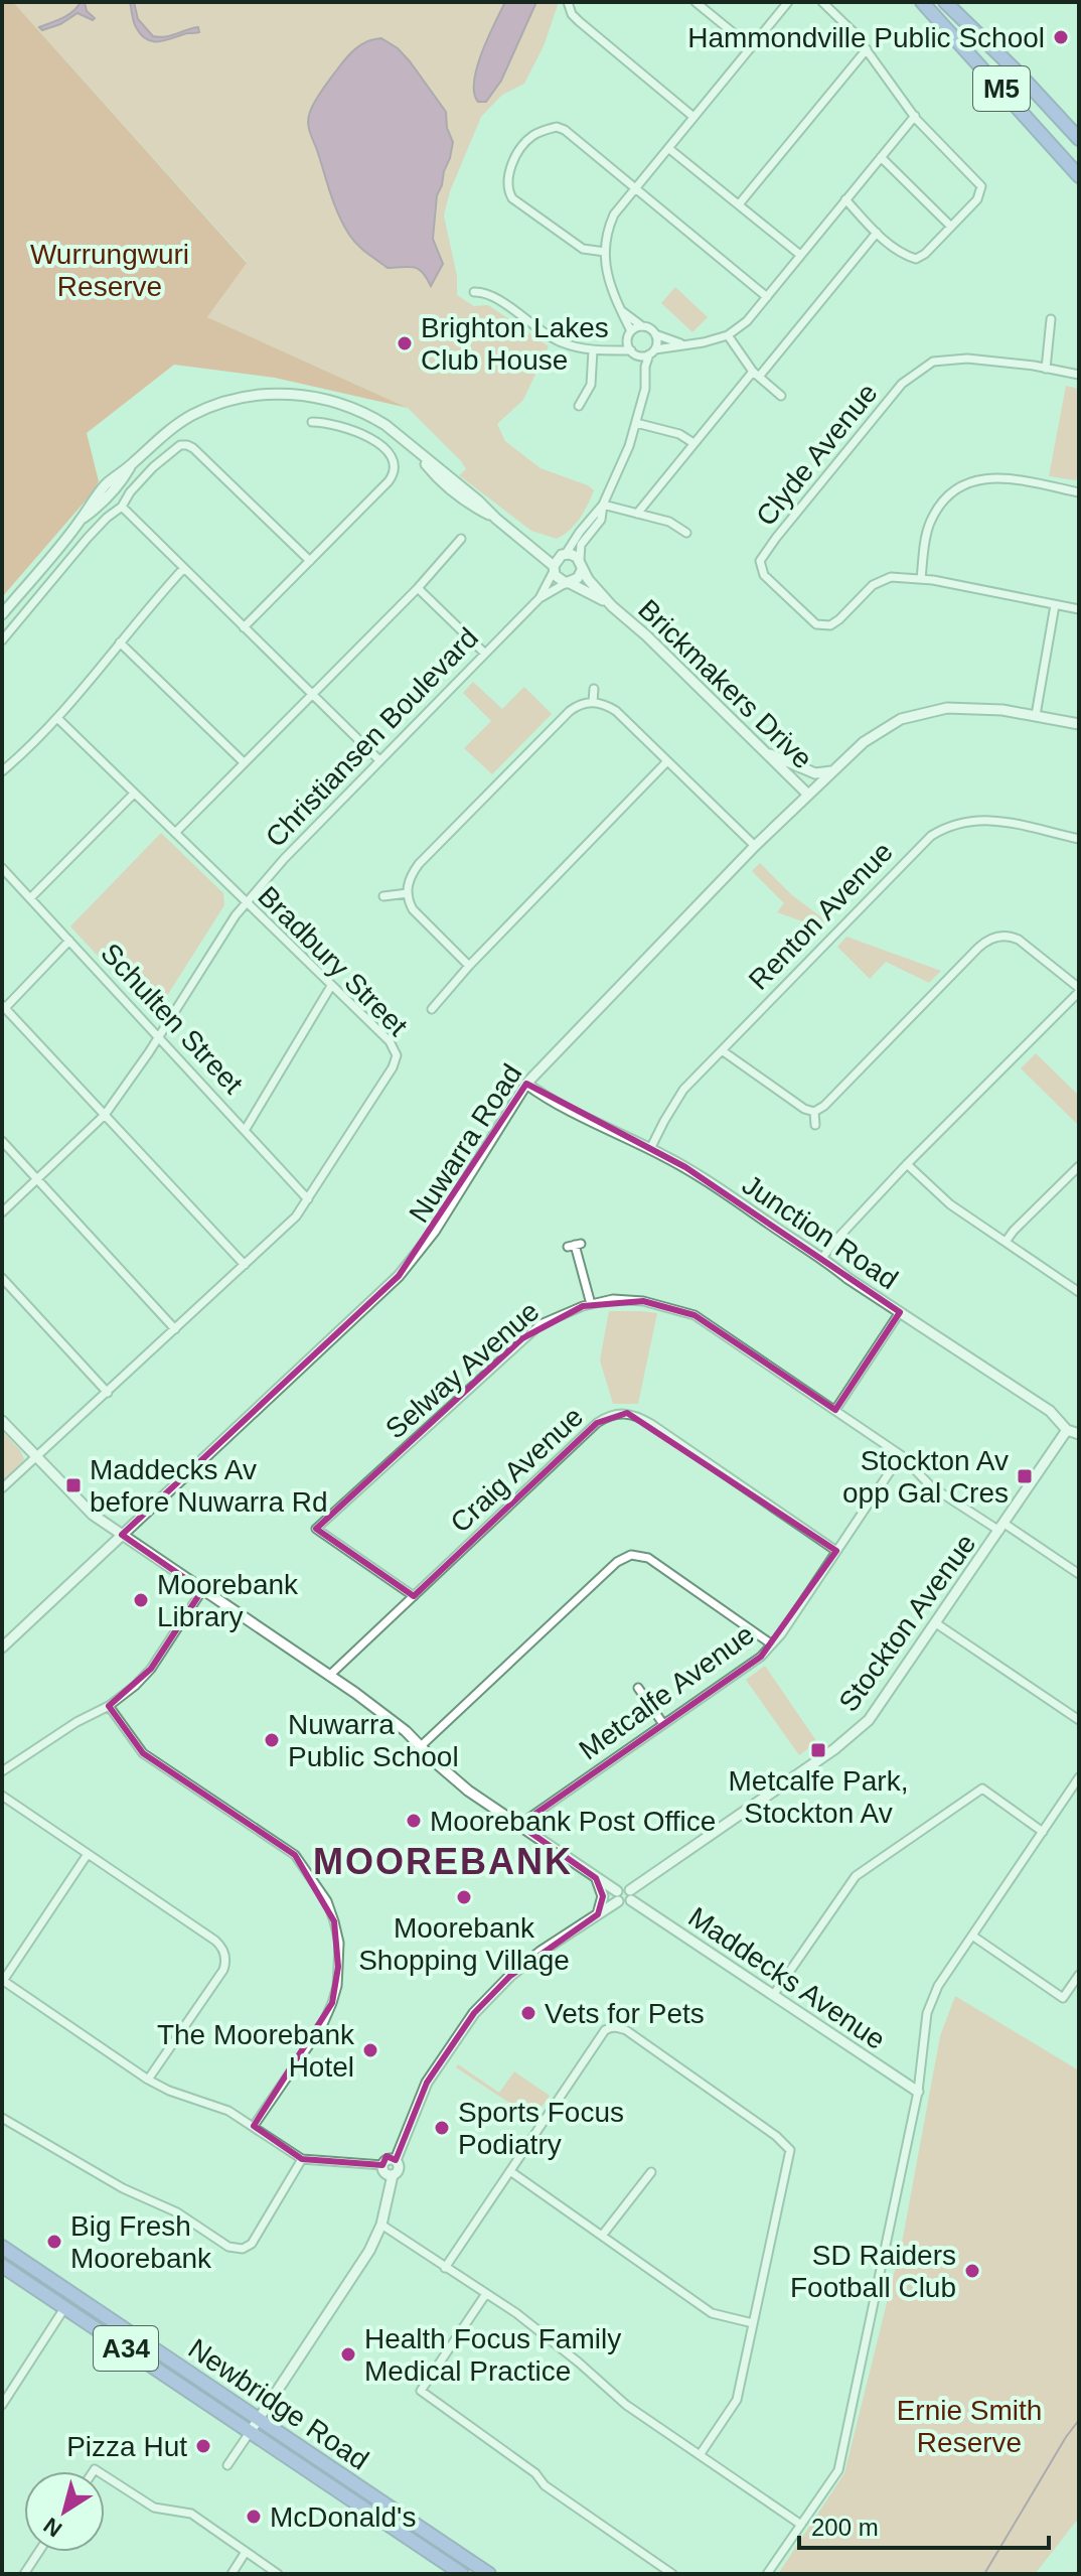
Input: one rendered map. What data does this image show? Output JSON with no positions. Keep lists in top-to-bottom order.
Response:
{
  "streets": {
    "highway": ["M5", "A34", "Newbridge Road"],
    "street": [
      "Clyde Avenue",
      "Brickmakers Drive",
      "Christiansen Boulevard",
      "Renton Avenue",
      "Bradbury Street",
      "Schulten Street",
      "Nuwarra Road",
      "Junction Road",
      "Selway Avenue",
      "Craig Avenue",
      "Stockton Avenue",
      "Metcalfe Avenue",
      "Maddecks Avenue"
    ]
  },
  "crossings": [
    ["Brickmakers Drive", "Christiansen Boulevard"],
    ["Brickmakers Drive", "Nuwarra Road"],
    ["Christiansen Boulevard", "Bradbury Street"],
    ["Christiansen Boulevard", "Schulten Street"],
    ["Renton Avenue", "Junction Road"],
    ["Bradbury Street", "Schulten Street"],
    ["Nuwarra Road", "Junction Road"],
    ["Junction Road", "Stockton Avenue"],
    ["Selway Avenue", "Craig Avenue"],
    ["Selway Avenue", "Stockton Avenue"],
    ["Selway Avenue", "Metcalfe Avenue"],
    ["Craig Avenue", "Metcalfe Avenue"],
    ["Stockton Avenue", "Maddecks Avenue"]
  ],
  "districts": ["MOOREBANK"],
  "parks": ["Wurrungwuri Reserve", "Ernie Smith Reserve"],
  "places": {
    "other": [
      "Hammondville Public School",
      "Brighton Lakes Club House",
      "Moorebank Library",
      "Nuwarra Public School",
      "Moorebank Post Office",
      "Moorebank Shopping Village",
      "Vets for Pets",
      "The Moorebank Hotel",
      "Sports Focus Podiatry",
      "Big Fresh Moorebank",
      "SD Raiders Football Club",
      "Health Focus Family Medical Practice",
      "Pizza Hut",
      "McDonald's"
    ],
    "transit": ["Stockton Av opp Gal Cres", "Maddecks Av before Nuwarra Rd", "Metcalfe Park, Stockton Av"]
  },
  "scale_bar": "200 m",
  "north": "bottom left"
}
